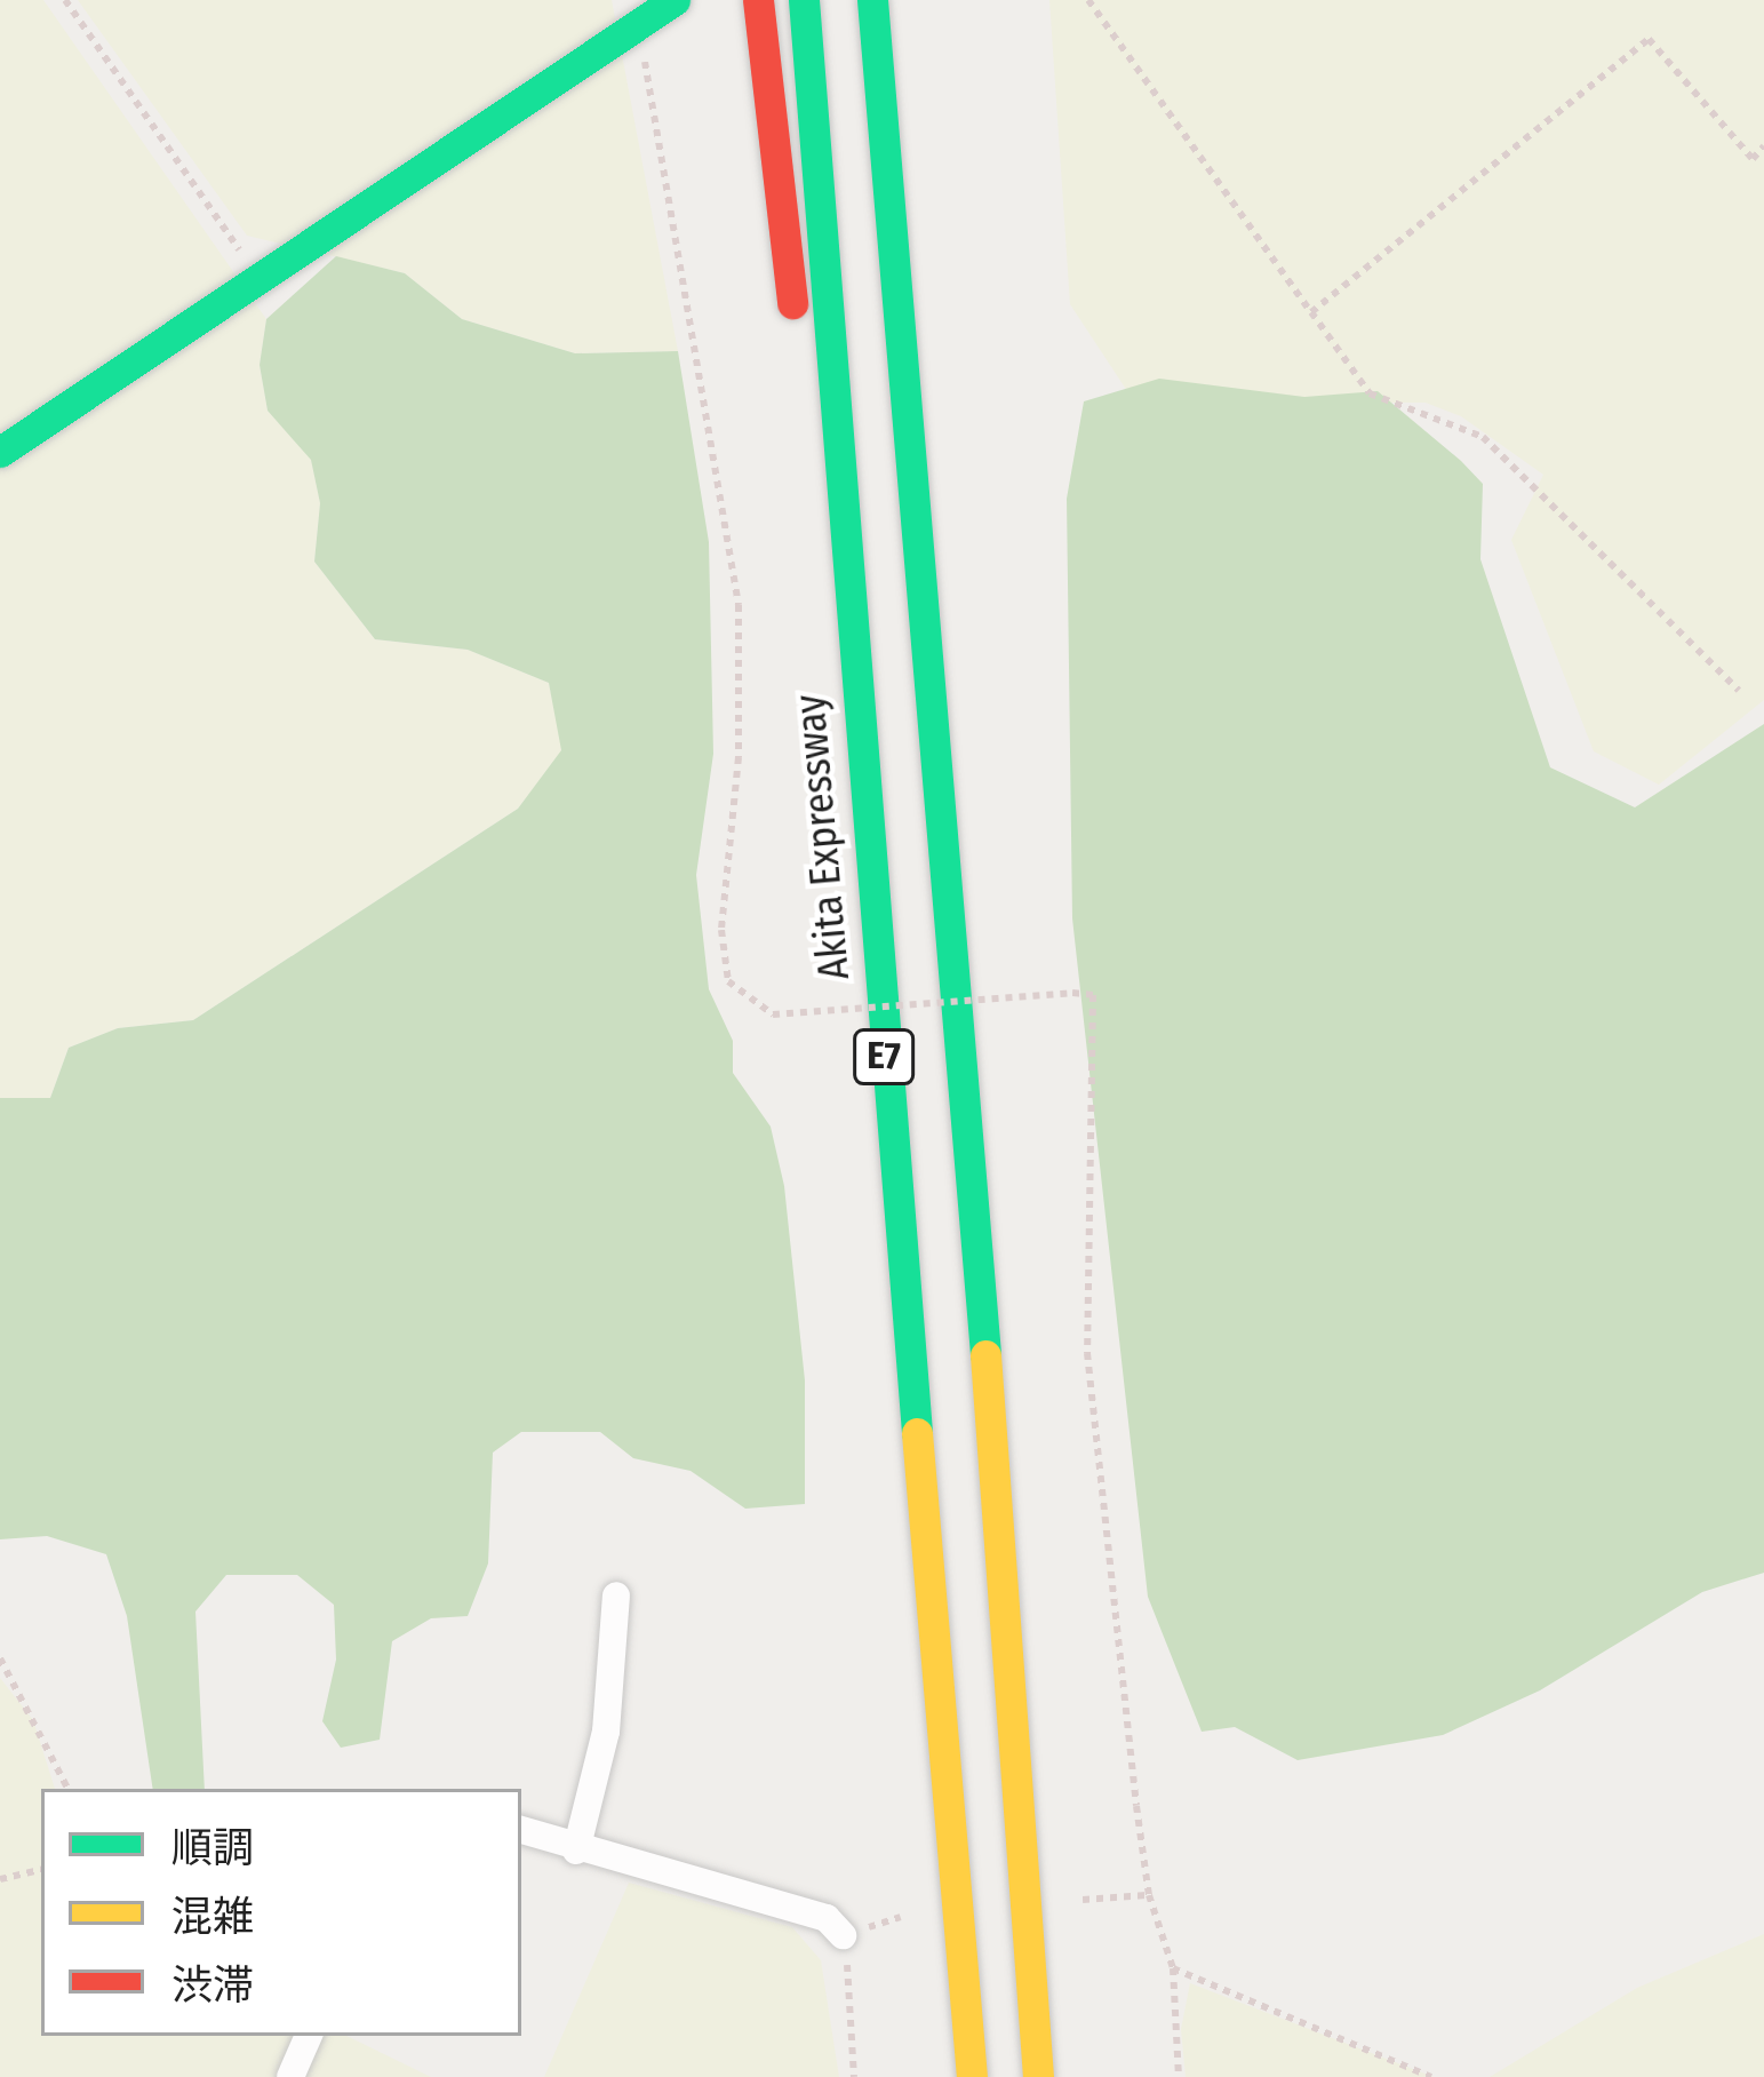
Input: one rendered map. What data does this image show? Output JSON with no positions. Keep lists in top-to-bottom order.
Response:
{
  "streets": {
    "main road": ["Akita Expressway", "E7"]
  },
  "legend": ["順調", "混雑", "渋滞"]
}
